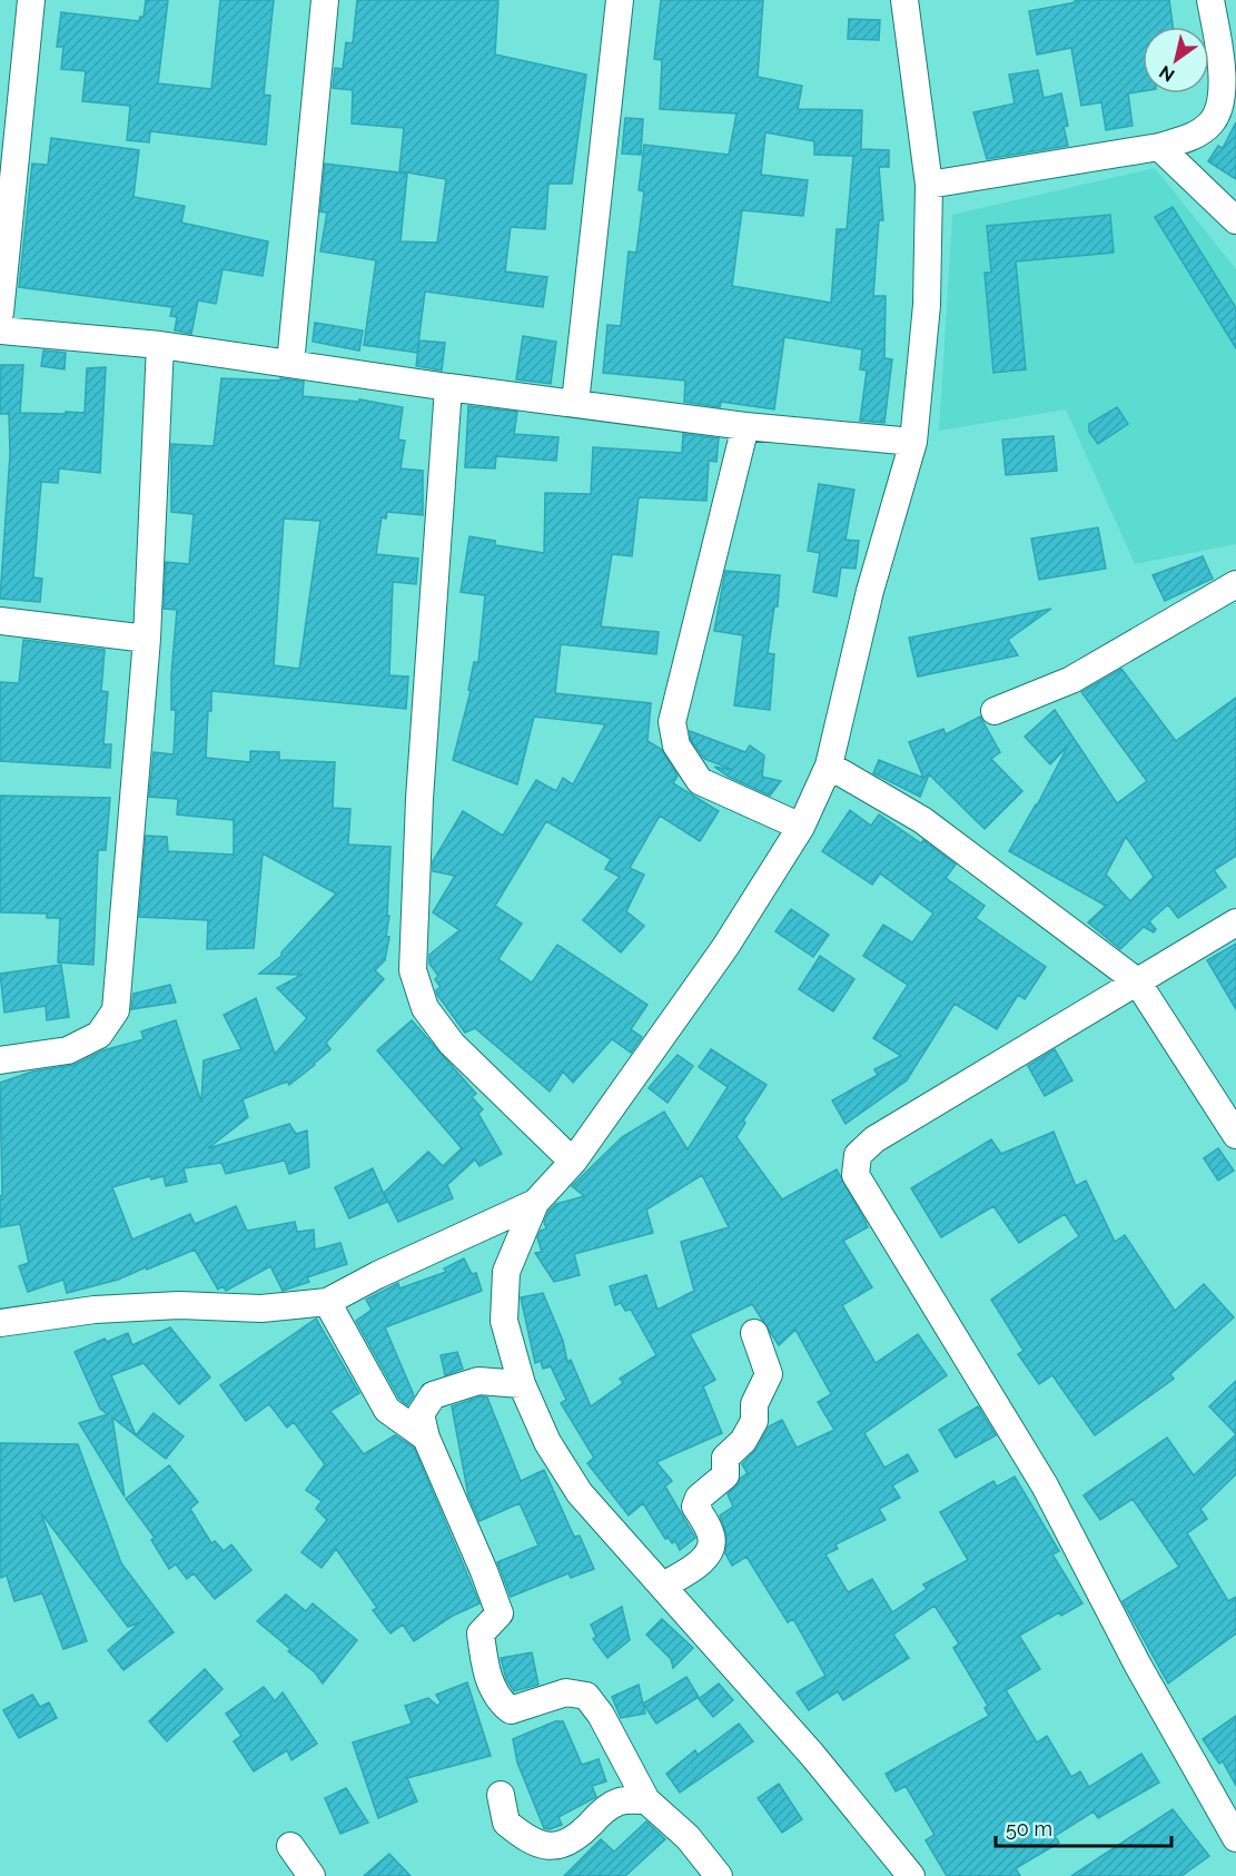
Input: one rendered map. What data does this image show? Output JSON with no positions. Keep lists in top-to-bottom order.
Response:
{
  "scale_bar": "50 m",
  "north": "bottom left"
}
